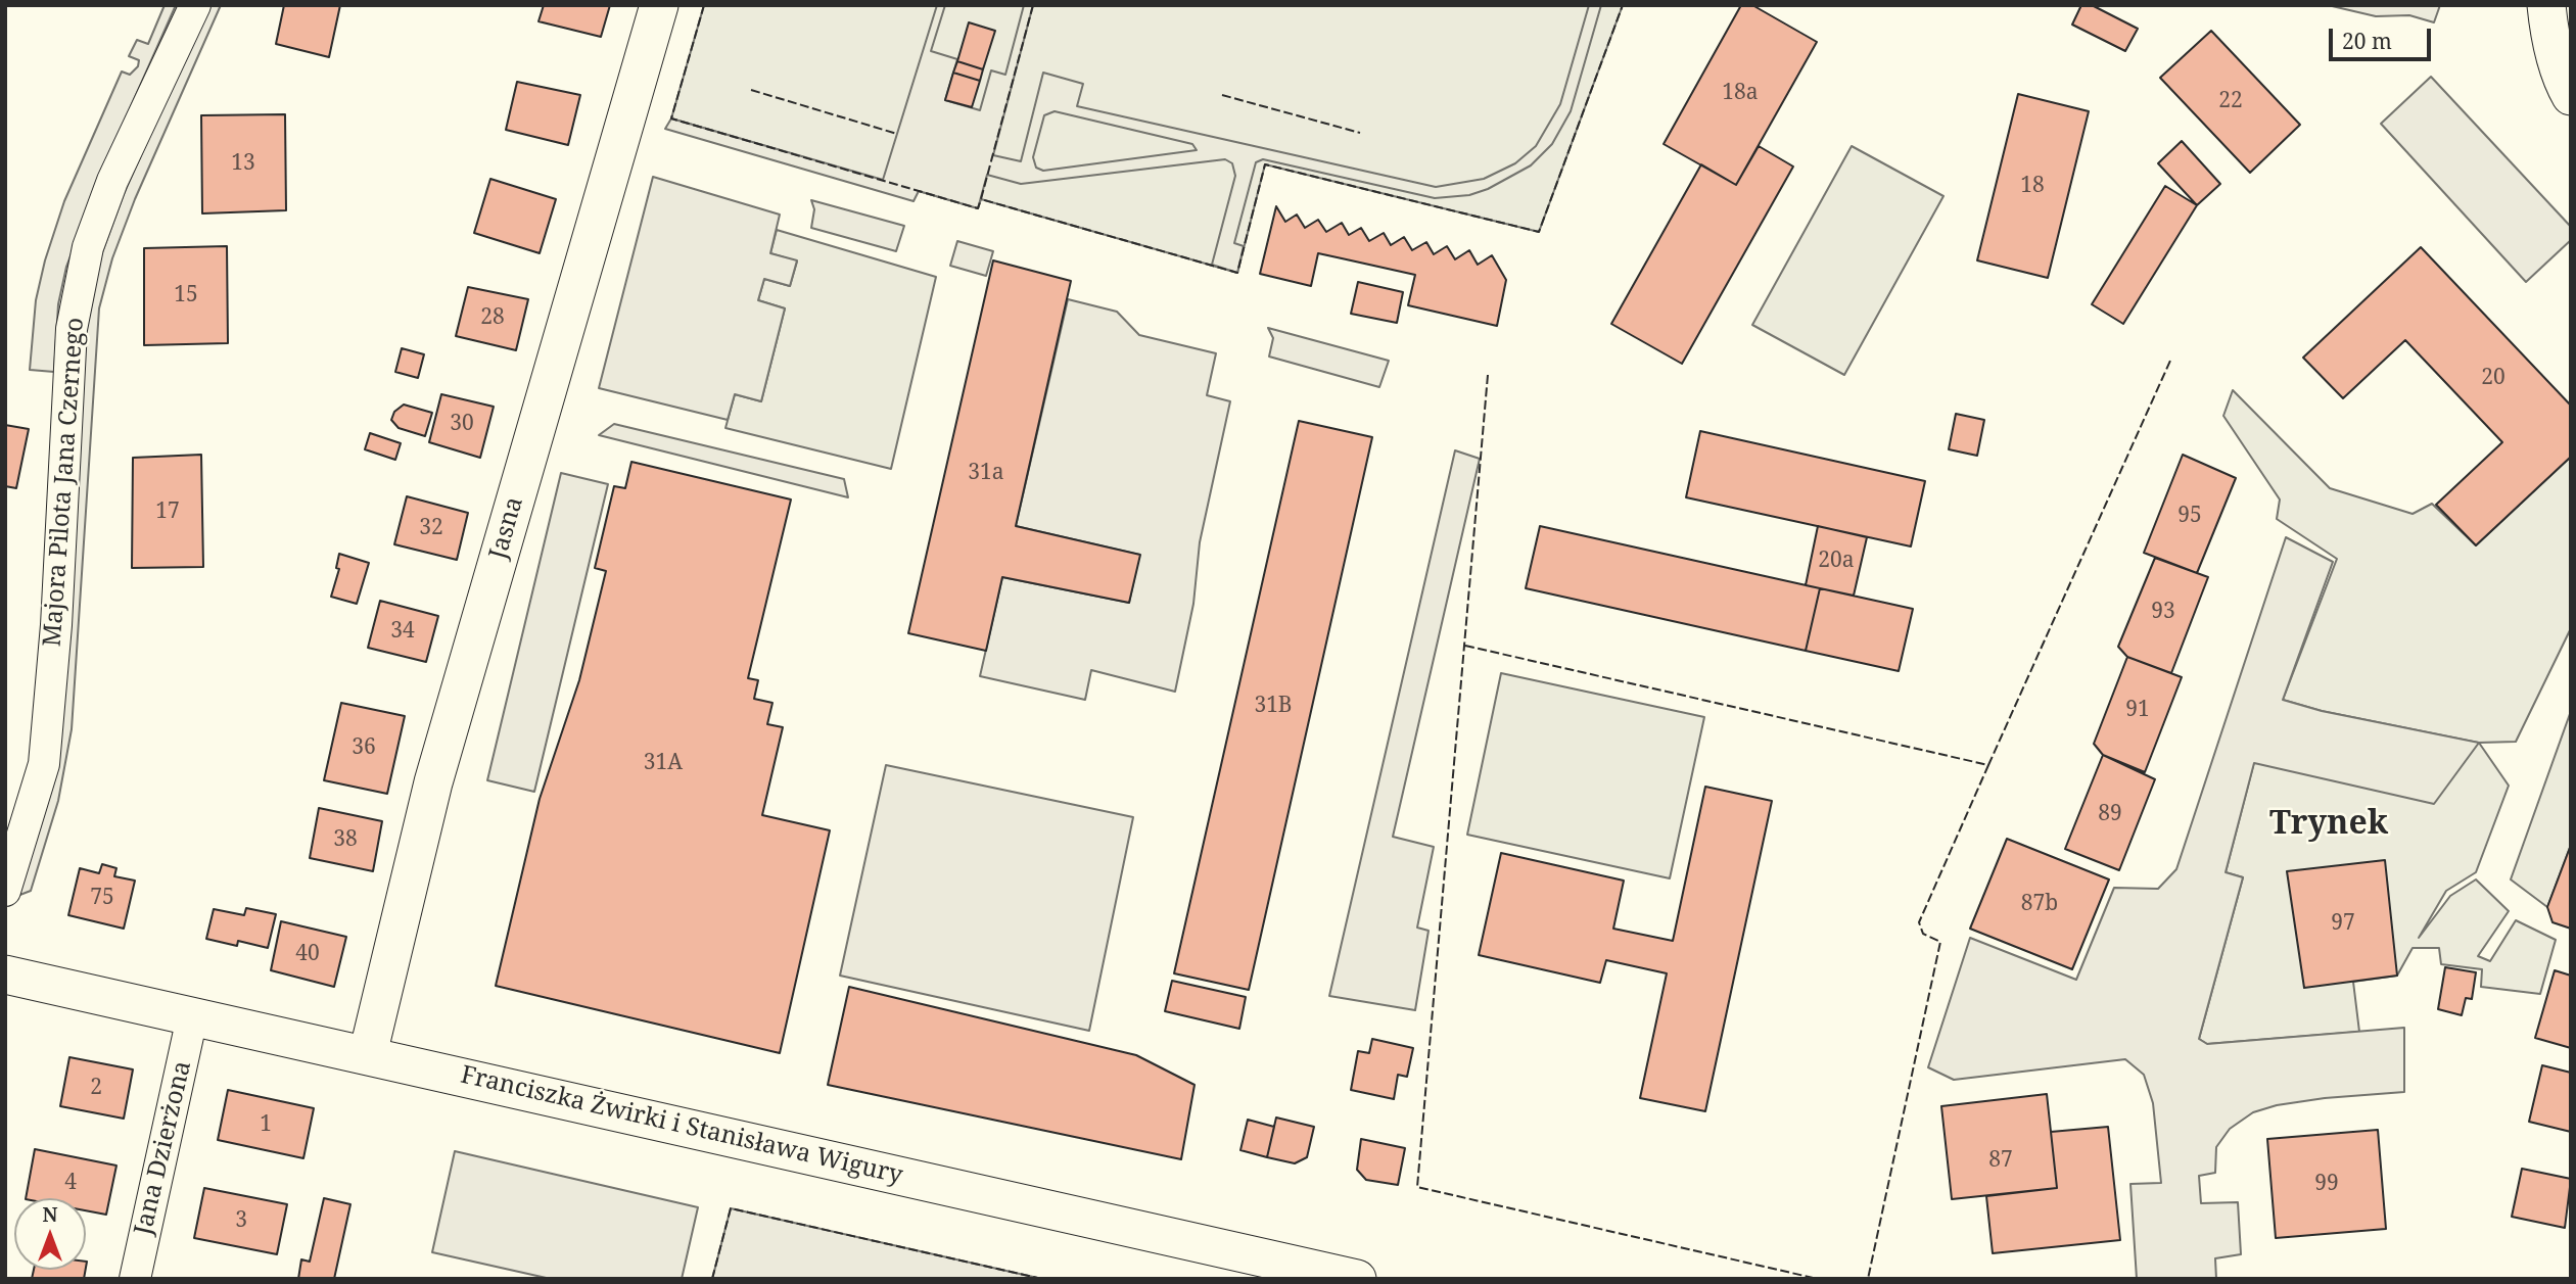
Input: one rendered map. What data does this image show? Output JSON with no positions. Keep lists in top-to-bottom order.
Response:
{
  "streets": {
    "street": [
      "Majora Pilota Jana Czernego",
      "Jasna",
      "Franciszka Żwirki i Stanisława Wigury",
      "Jana Dzierżona"
    ]
  },
  "crossings": [
    ["Jasna", "Franciszka Żwirki i Stanisława Wigury"],
    ["Franciszka Żwirki i Stanisława Wigury", "Jana Dzierżona"]
  ],
  "districts": ["Trynek"],
  "house_numbers": [
    "18a",
    "22",
    "13",
    "18",
    "15",
    "28",
    "20",
    "30",
    "31a",
    "17",
    "95",
    "32",
    "20a",
    "93",
    "34",
    "31B",
    "91",
    "36",
    "31A",
    "89",
    "38",
    "75",
    "87b",
    "97",
    "40",
    "2",
    "1",
    "87",
    "4",
    "99",
    "3"
  ],
  "scale_bar": "20 m",
  "north": "top"
}
